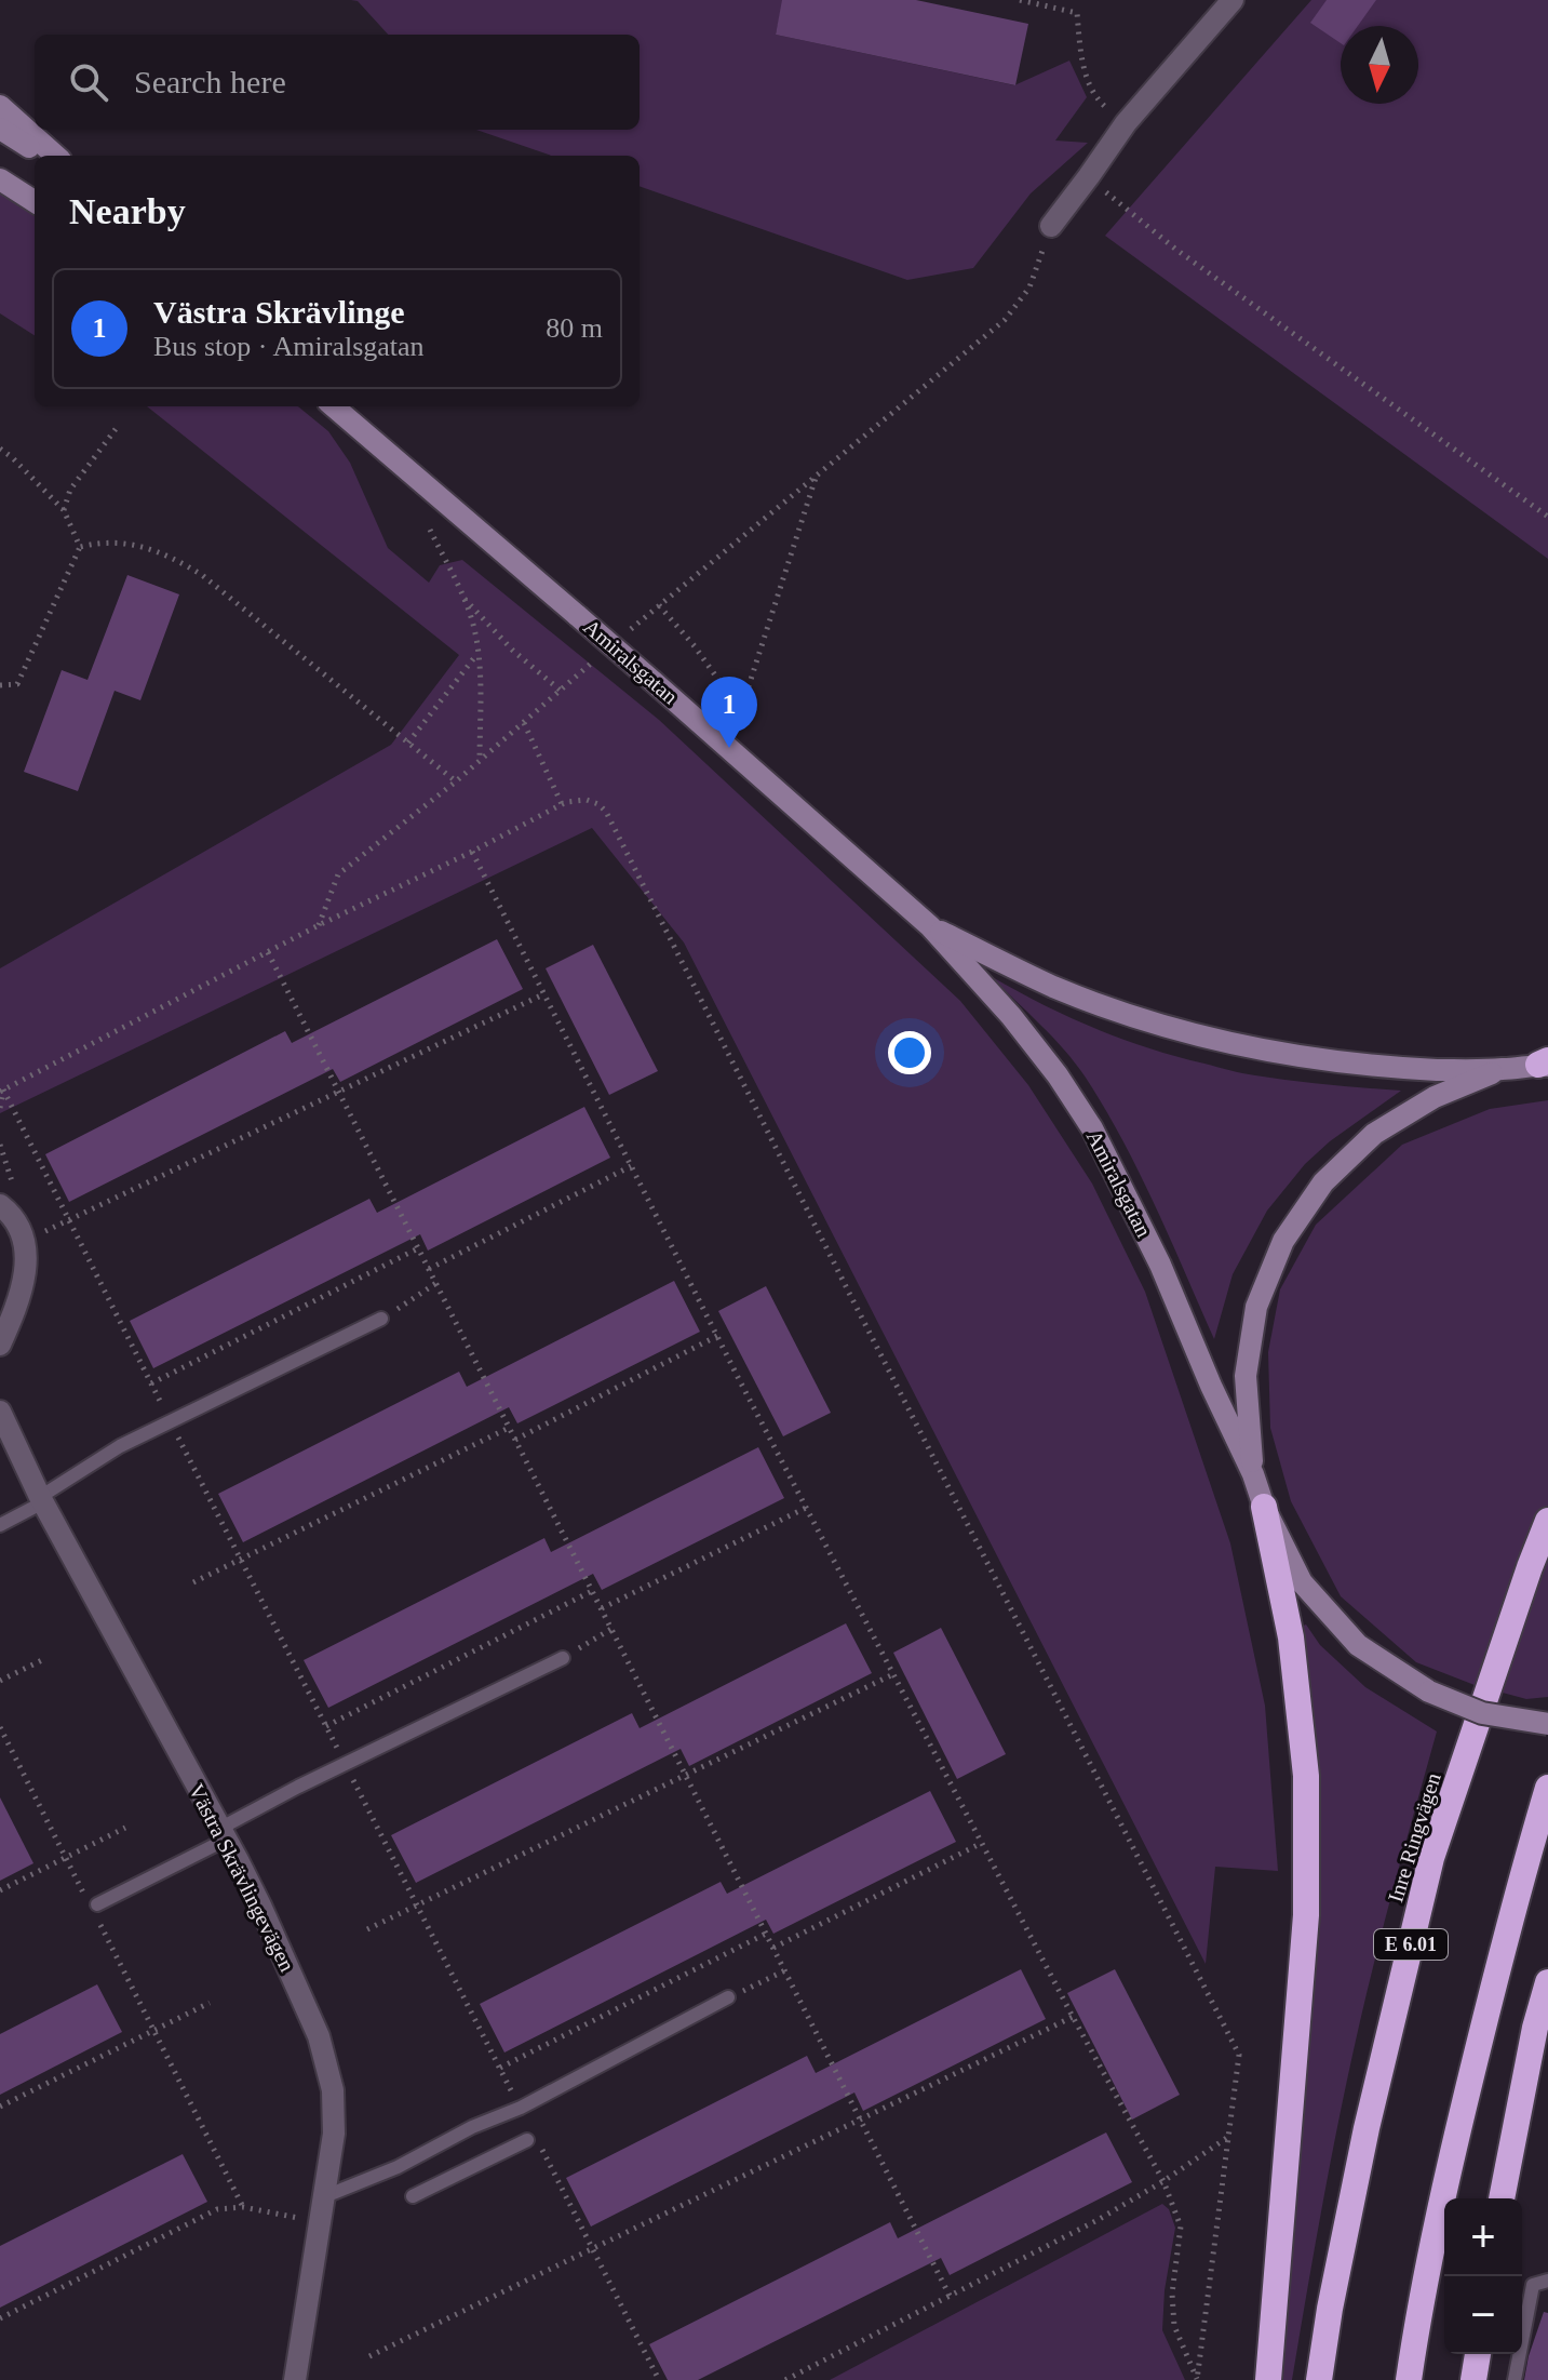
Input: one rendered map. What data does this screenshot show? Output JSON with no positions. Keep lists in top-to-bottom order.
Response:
{
  "streets": {
    "highway": ["Inre Ringvägen", "E 6.01"],
    "main road": ["Amiralsgatan"],
    "street": ["Västra Skrävlingevägen"]
  },
  "north": "bottom",
  "page": {
    "search": "Search here",
    "heading": "Nearby",
    "list": [
      {
        "mark": "1",
        "name": "Västra Skrävlinge",
        "note": "Bus stop · Amiralsgatan",
        "value": "80 m"
      }
    ],
    "pins": "1",
    "map_buttons": ["+", "−"]
  }
}
